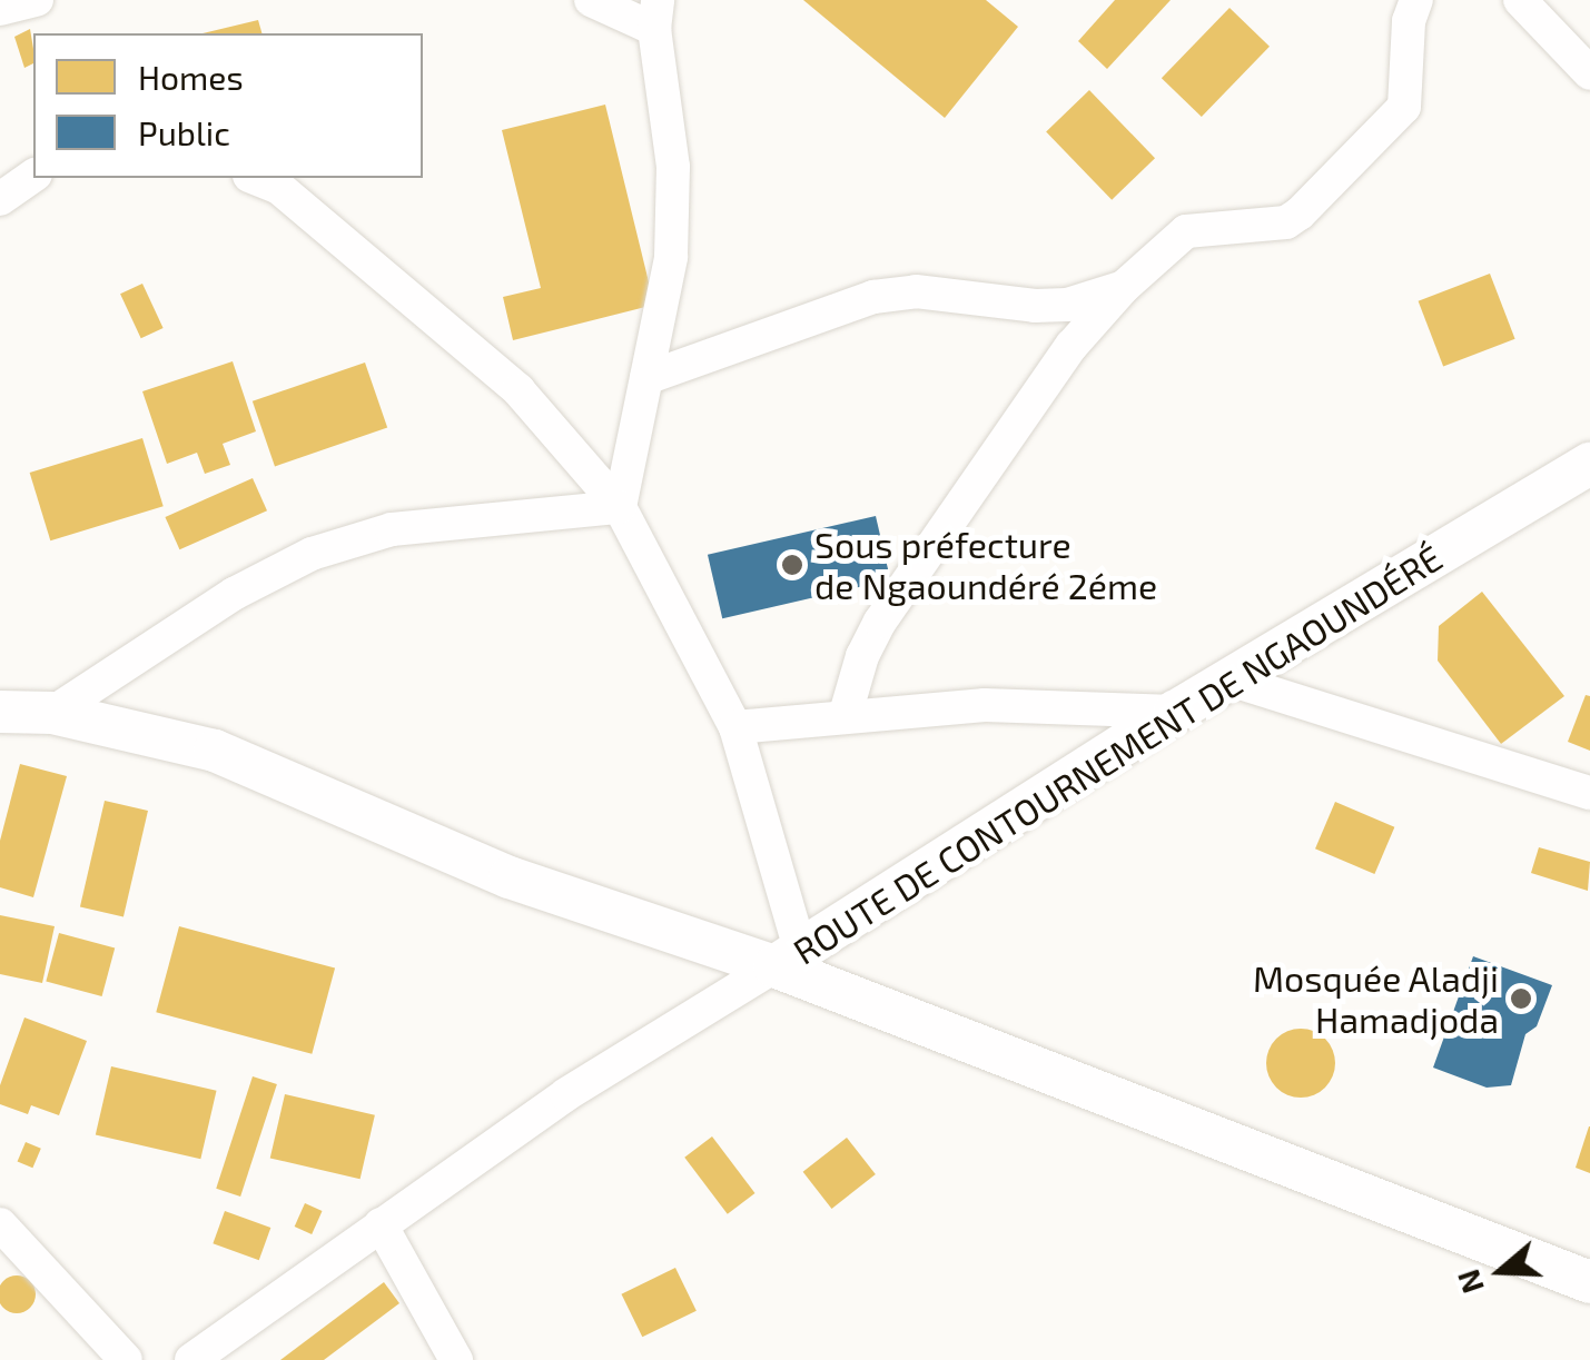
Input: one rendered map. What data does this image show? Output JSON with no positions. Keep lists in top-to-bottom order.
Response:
{
  "streets": {
    "street": ["ROUTE DE CONTOURNEMENT DE NGAOUNDÉRÉ"]
  },
  "places": ["Sous préfecture de Ngaoundéré 2éme", "Mosquée Aladji Hamadjoda"],
  "legend": ["Homes", "Public"],
  "north": "left"
}
